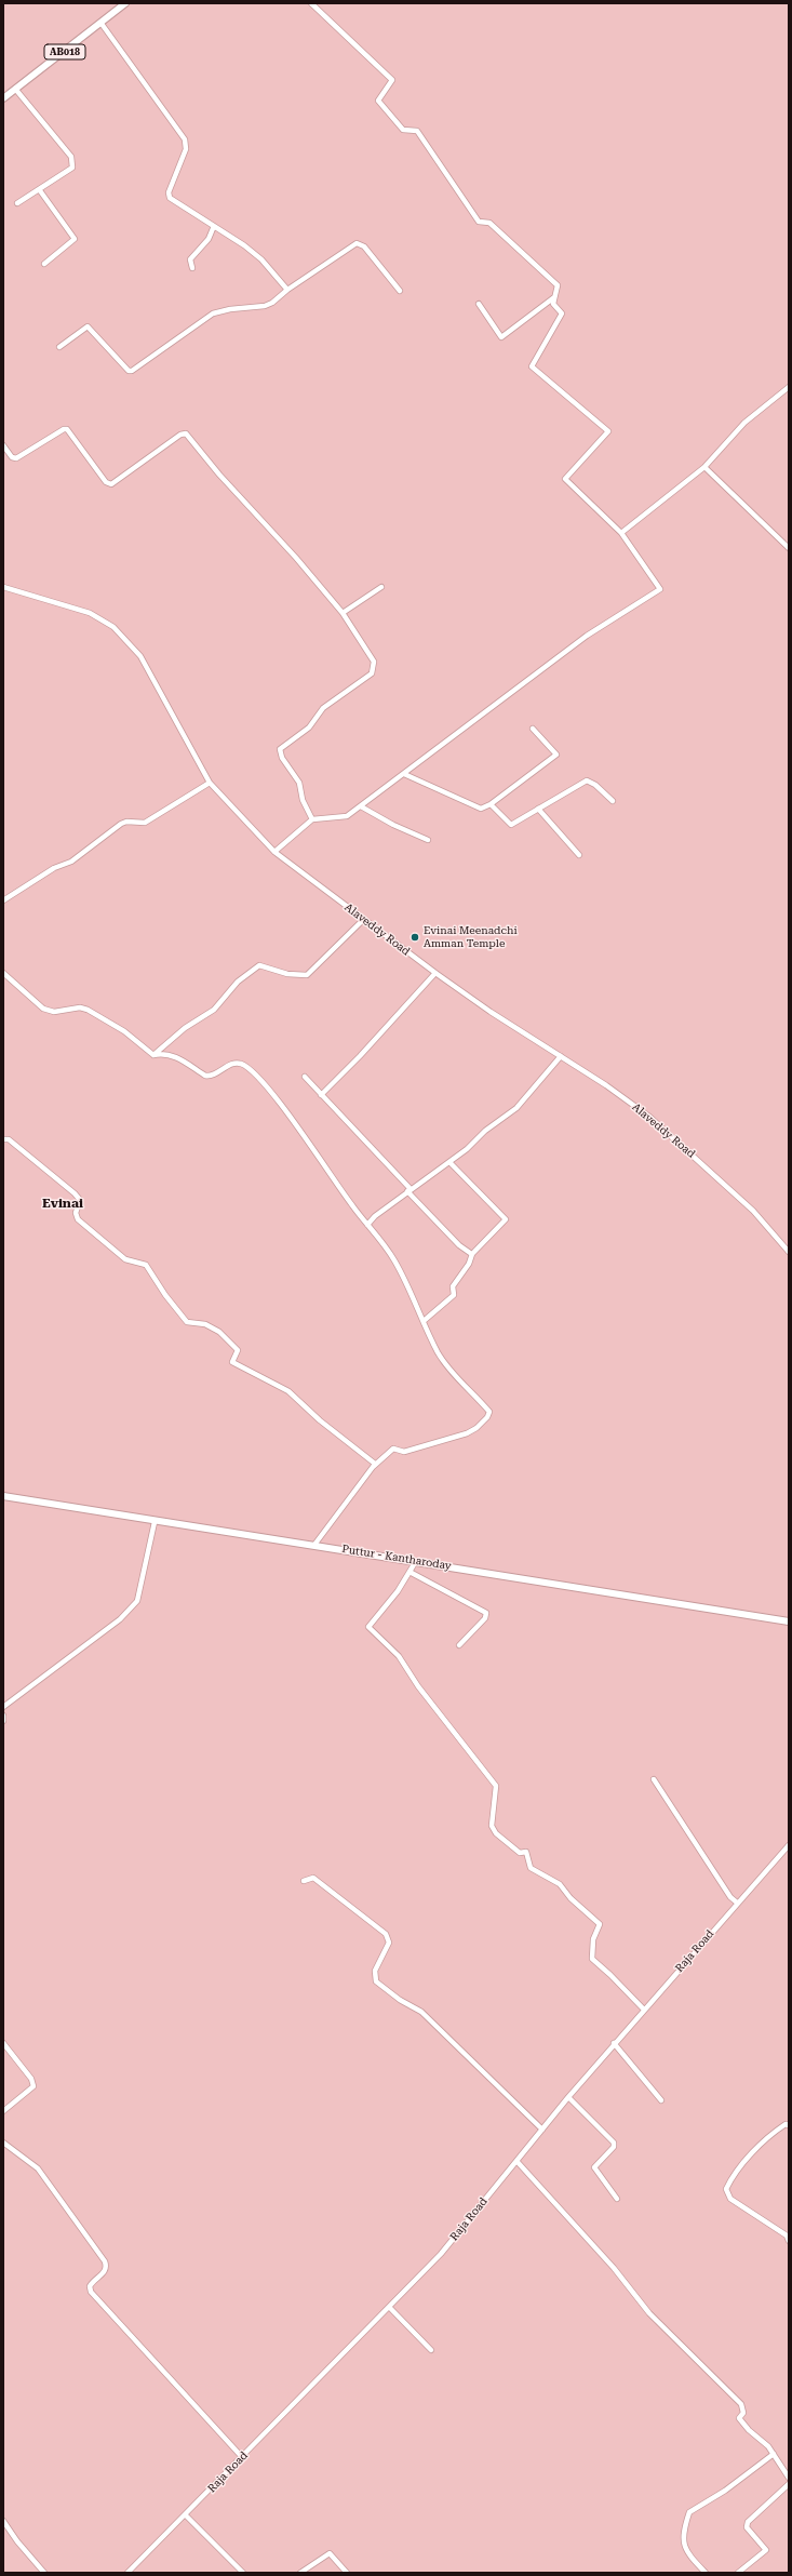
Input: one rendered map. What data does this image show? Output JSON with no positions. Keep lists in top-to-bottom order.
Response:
{
  "streets": {
    "main road": ["AB018", "Puttur - Kantharoday"],
    "street": ["Alaveddy Road", "Raja Road"]
  },
  "districts": ["Evinai"],
  "places": ["Evinai Meenadchi Amman Temple"]
}
